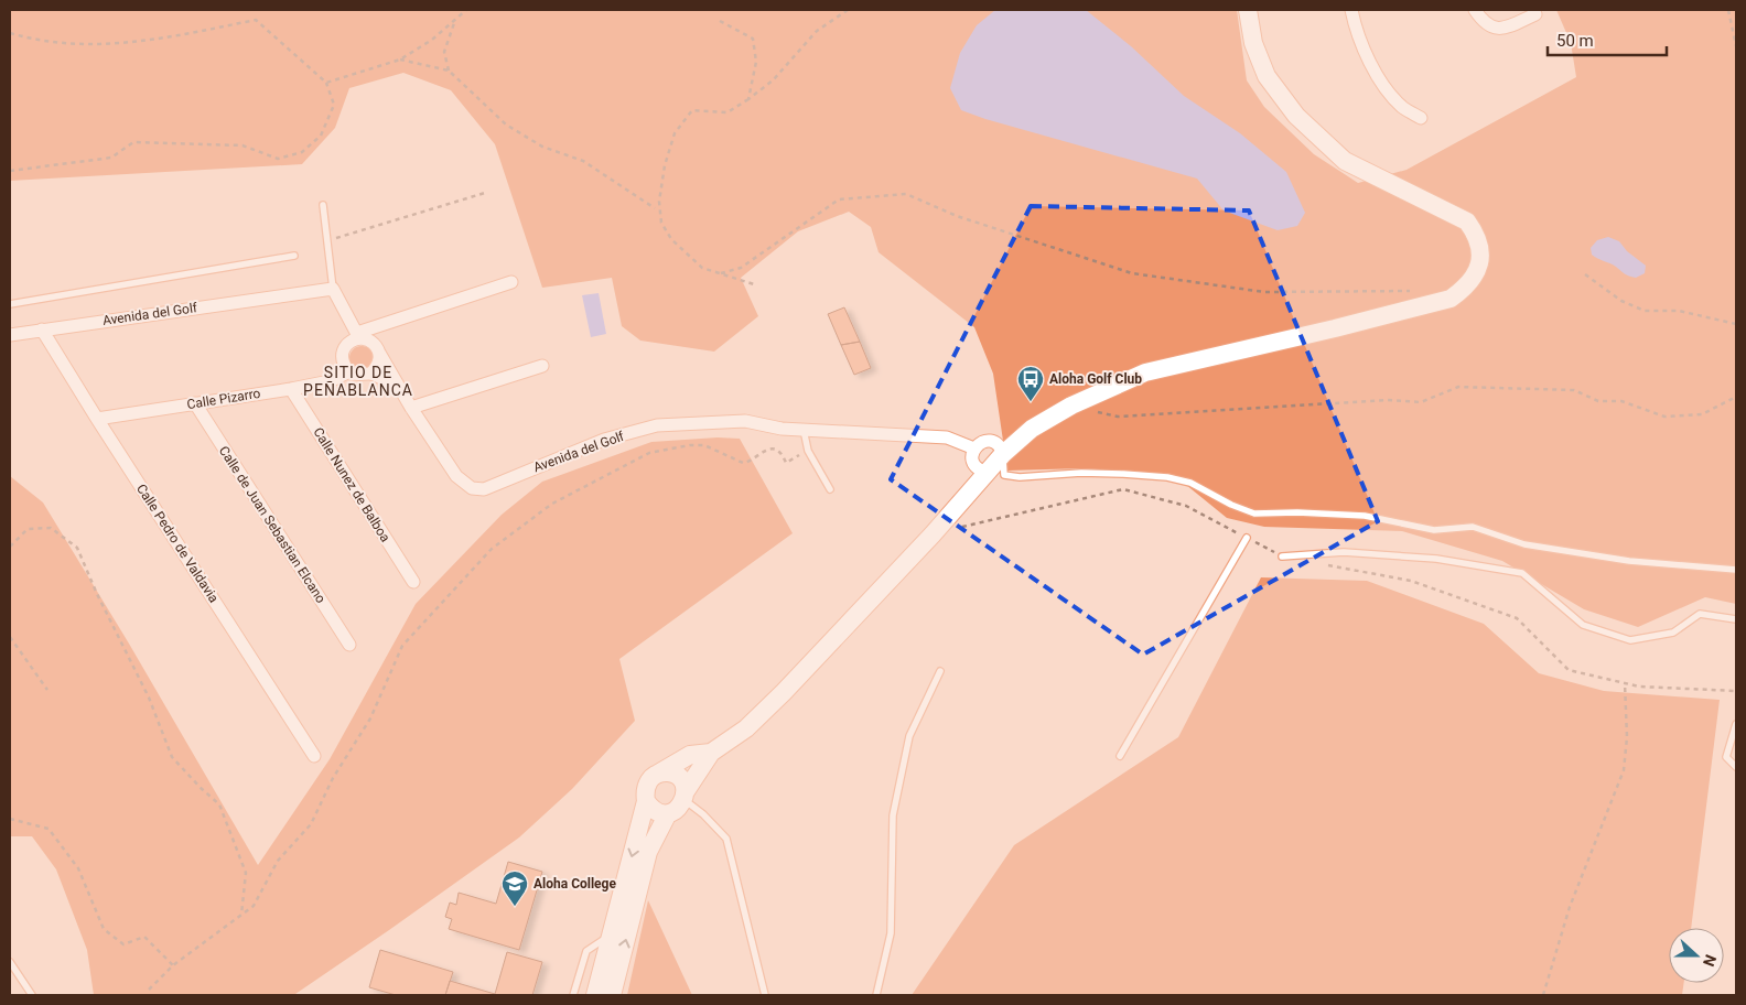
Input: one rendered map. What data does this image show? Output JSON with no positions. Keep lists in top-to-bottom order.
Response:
{
  "streets": {
    "street": [
      "Avenida del Golf",
      "Calle Pizarro",
      "Calle Nunez de Balboa",
      "Calle de Juan Sebastian Elcano",
      "Calle Pedro de Valdavia"
    ]
  },
  "crossings": [
    ["Avenida del Golf", "Calle Pizarro"],
    ["Avenida del Golf", "Calle Pedro de Valdavia"],
    ["Calle Pizarro", "Calle Nunez de Balboa"],
    ["Calle Pizarro", "Calle de Juan Sebastian Elcano"],
    ["Calle Pizarro", "Calle Pedro de Valdavia"]
  ],
  "districts": ["SITIO DE PEÑABLANCA"],
  "places": {
    "bus stop": ["Aloha Golf Club"],
    "school or university": ["Aloha College"]
  },
  "scale_bar": "50 m",
  "north": "right"
}
